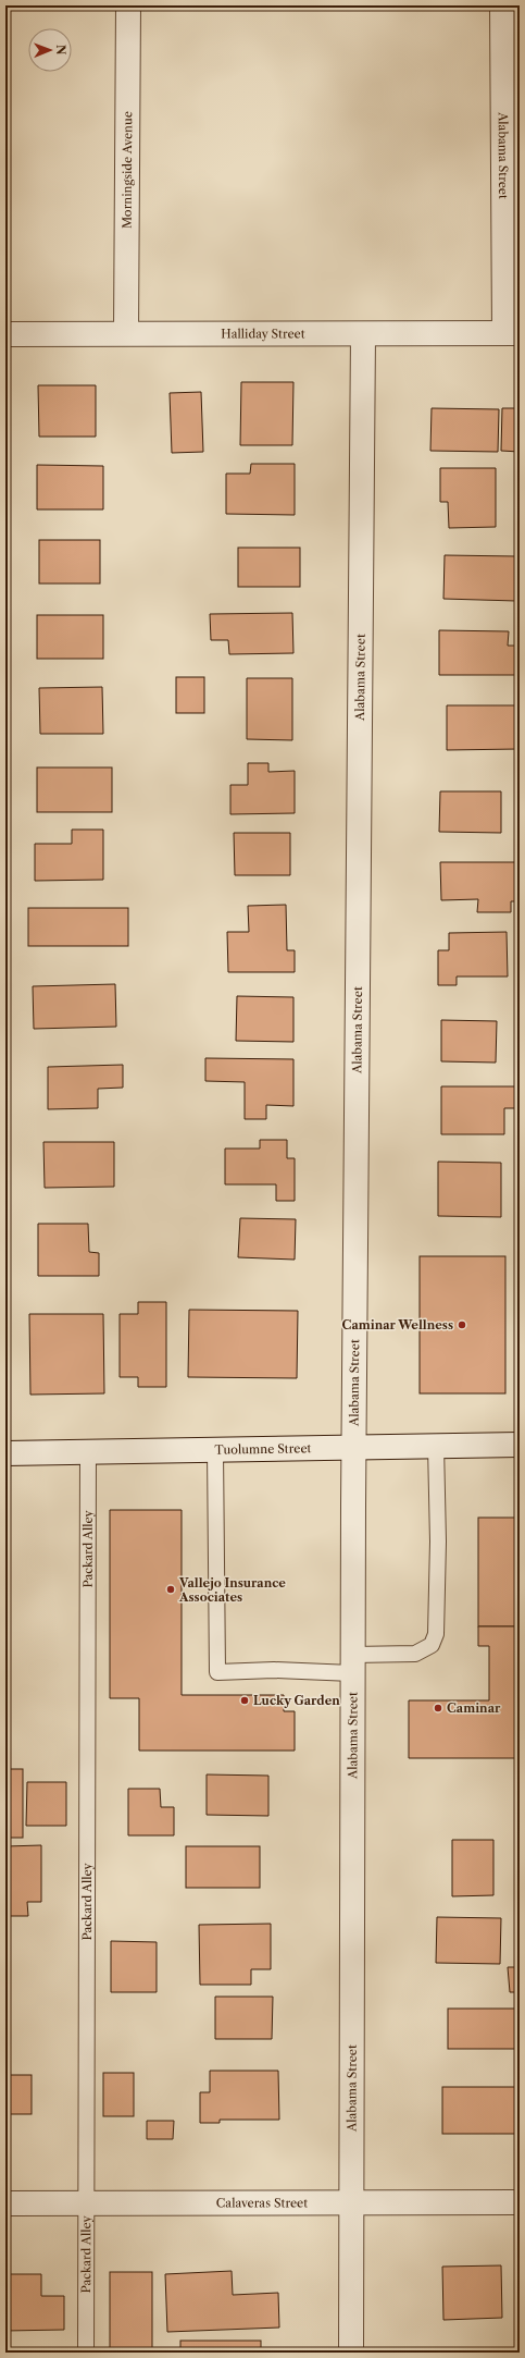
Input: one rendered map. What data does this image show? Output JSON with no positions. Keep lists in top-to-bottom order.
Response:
{
  "streets": {
    "street": [
      "Alabama Street",
      "Morningside Avenue",
      "Halliday Street",
      "Tuolumne Street",
      "Calaveras Street"
    ],
    "lane": ["Packard Alley"]
  },
  "crossings": [
    ["Alabama Street", "Halliday Street"],
    ["Alabama Street", "Tuolumne Street"],
    ["Alabama Street", "Calaveras Street"],
    ["Morningside Avenue", "Halliday Street"],
    ["Tuolumne Street", "Packard Alley"],
    ["Packard Alley", "Calaveras Street"]
  ],
  "places": [
    "Caminar Wellness",
    "Vallejo Insurance Associates",
    "Lucky Garden",
    "Caminar"
  ],
  "north": "right"
}
